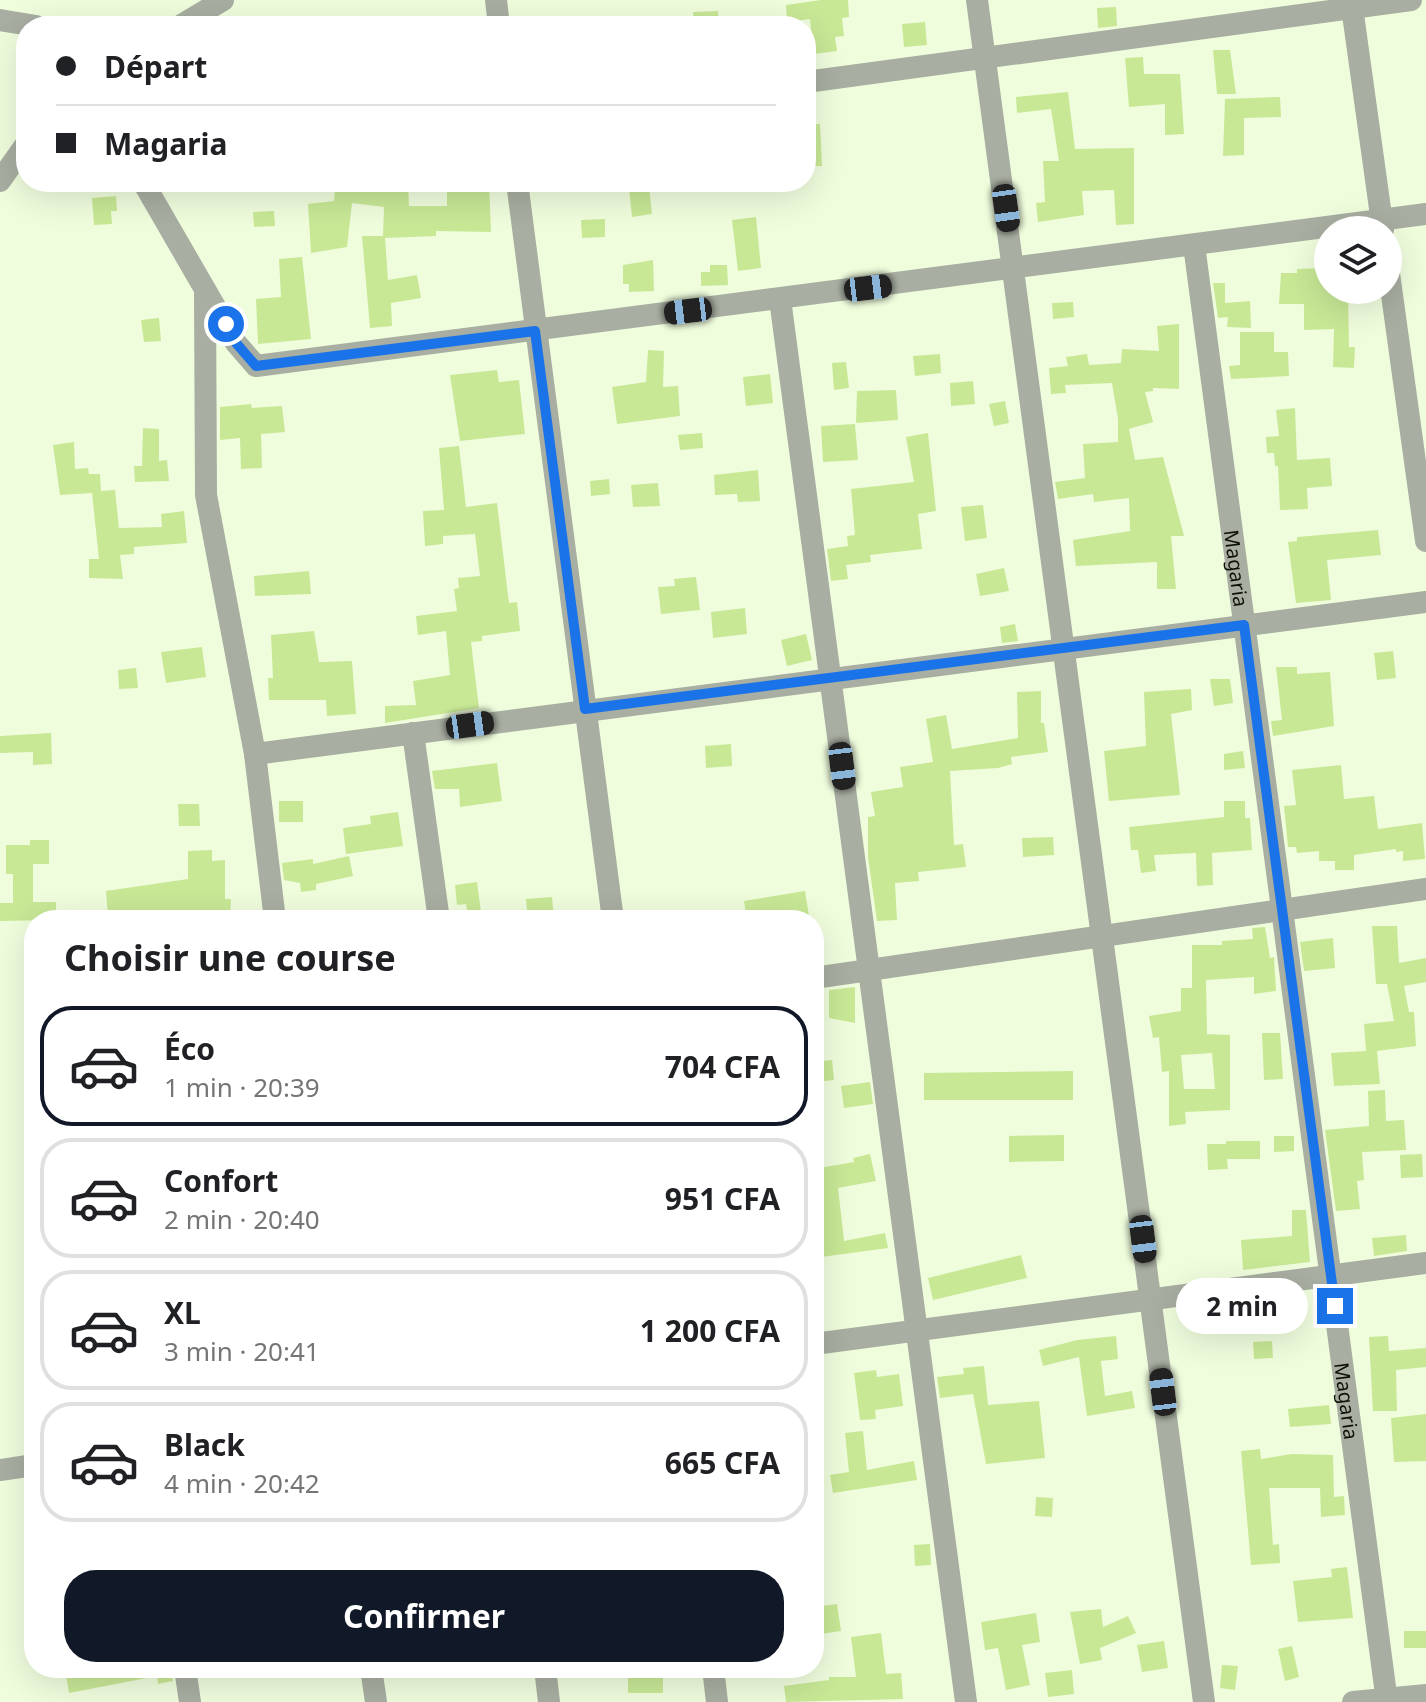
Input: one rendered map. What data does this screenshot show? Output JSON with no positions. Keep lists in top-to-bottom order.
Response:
{
  "streets": {
    "street": ["Magaria"]
  },
  "page": {
    "banner": ["Départ", "Magaria"],
    "heading": "Choisir une course",
    "list": [
      {
        "name": "Éco",
        "note": "1 min · 20:39",
        "value": "704 CFA"
      },
      {
        "name": "Confort",
        "note": "2 min · 20:40",
        "value": "951 CFA"
      },
      {
        "name": "XL",
        "note": "3 min · 20:41",
        "value": "1 200 CFA"
      },
      {
        "name": "Black",
        "note": "4 min · 20:42",
        "value": "665 CFA"
      }
    ],
    "bubble": "2 min",
    "buttons": "Confirmer"
  }
}
